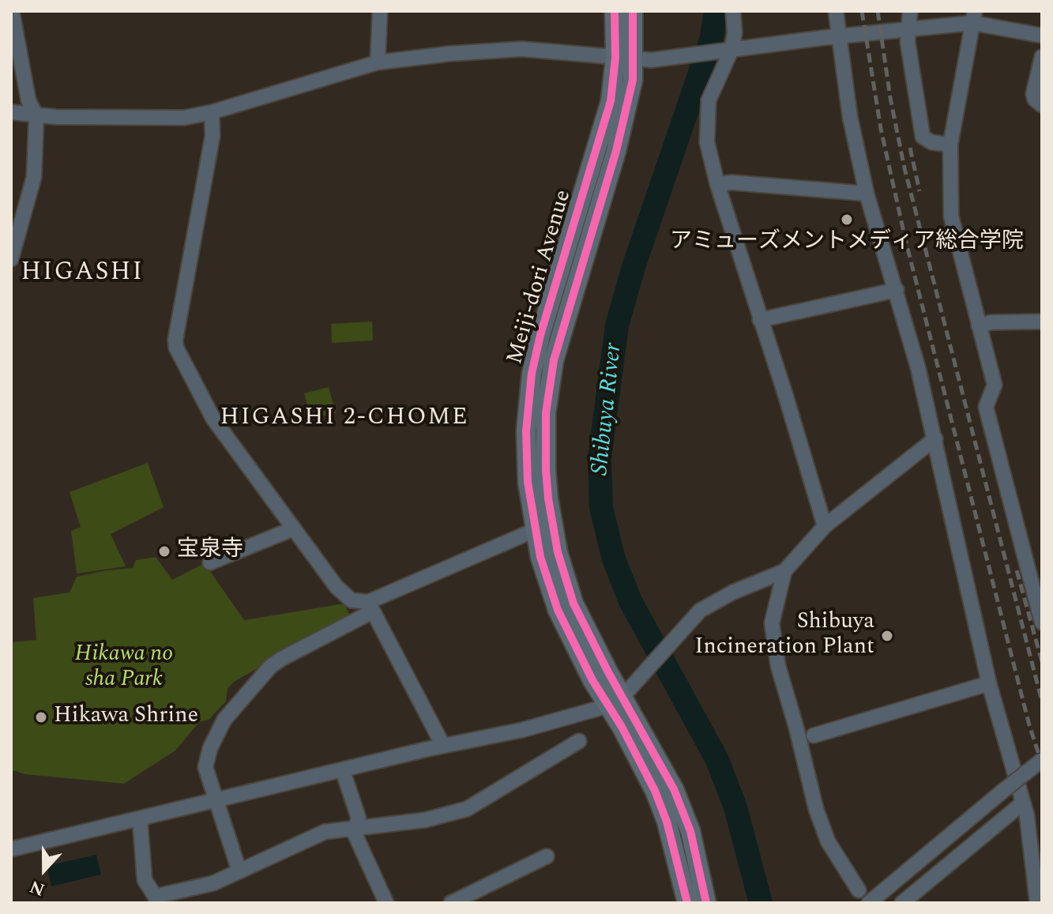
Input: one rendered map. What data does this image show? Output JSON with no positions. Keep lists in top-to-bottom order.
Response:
{
  "streets": {
    "main road": ["Meiji-dori Avenue"]
  },
  "districts": ["HIGASHI", "HIGASHI 2-CHOME"],
  "water": ["Shibuya River"],
  "parks": ["Hikawa no sha Park"],
  "places": [
    "アミューズメントメディア総合学院",
    "宝泉寺",
    "Shibuya Incineration Plant",
    "Hikawa Shrine"
  ],
  "north": "bottom"
}
